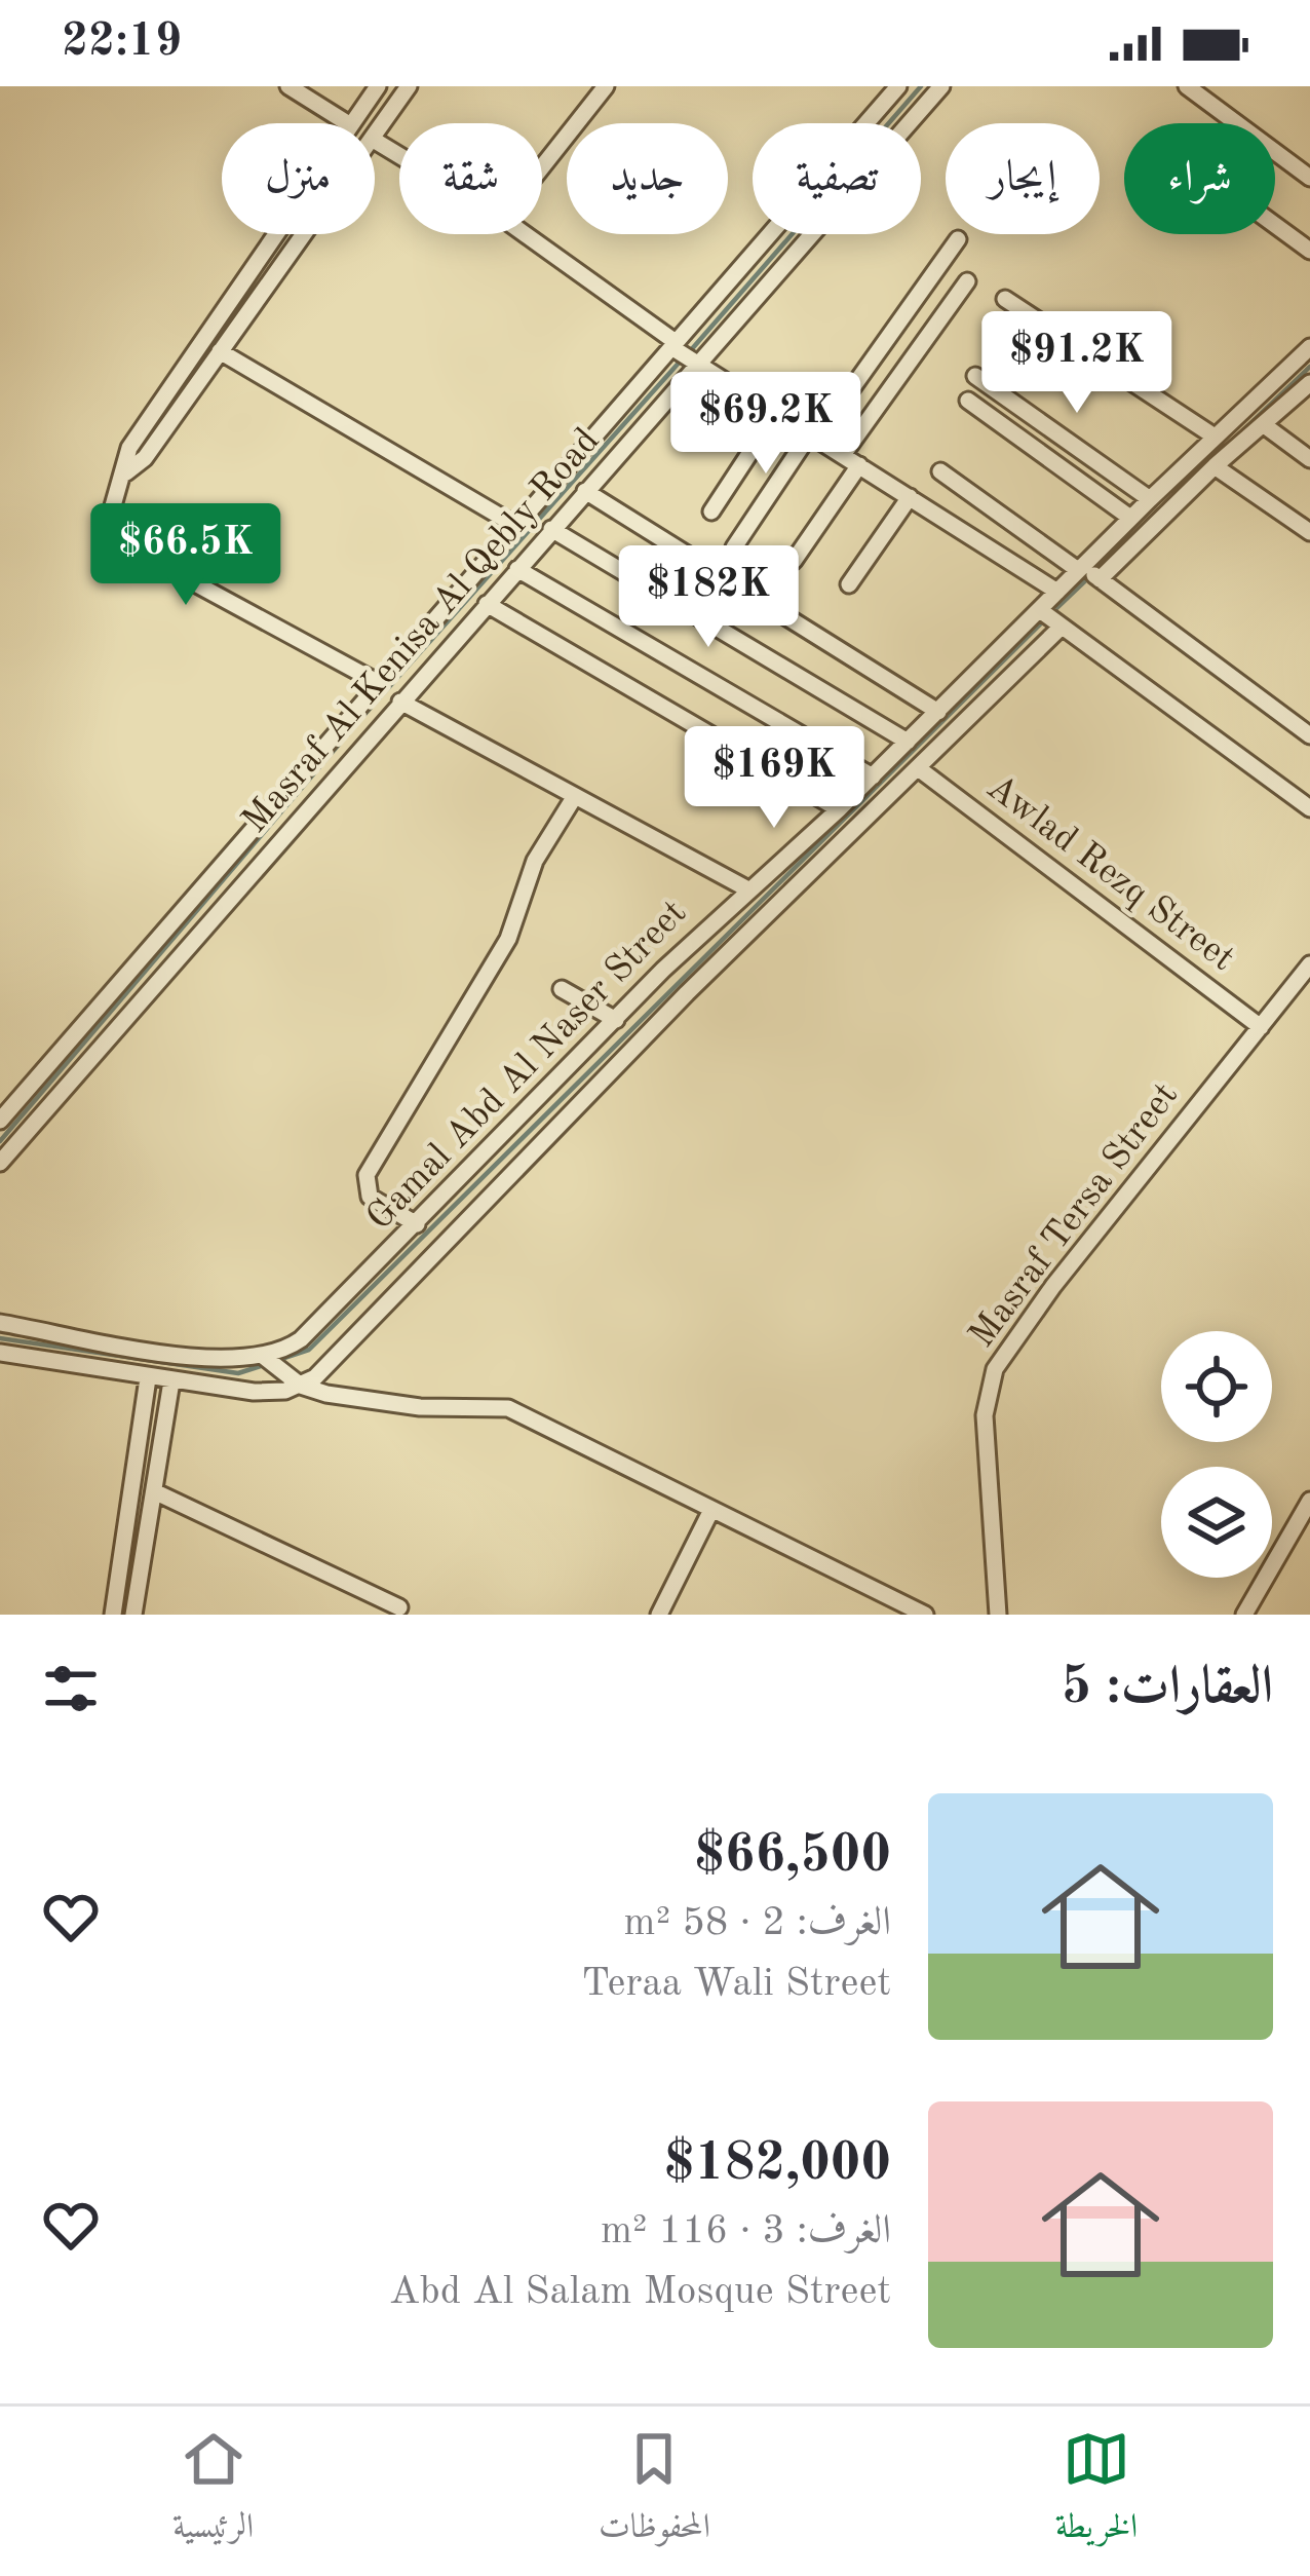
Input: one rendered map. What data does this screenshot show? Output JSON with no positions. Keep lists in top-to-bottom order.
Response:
{
  "streets": {
    "street": [
      "Masraf Al Kenisa Al Qebly Road",
      "Awlad Rezq Street",
      "Gamal Abd Al Naser Street",
      "Masraf Tersa Street"
    ]
  },
  "crossings": [
    ["Awlad Rezq Street", "Gamal Abd Al Naser Street"],
    ["Awlad Rezq Street", "Masraf Tersa Street"]
  ],
  "page": {
    "status": "22:19",
    "chip": [
      "شراء",
      "إيجار",
      "تصفية",
      "جديد",
      "شقة",
      "منزل"
    ],
    "price": [
      "$91.2K",
      "$69.2K",
      "$66.5K",
      "$182K",
      "$169K"
    ],
    "heading": "العقارات: 5",
    "list": [
      {
        "name": "$66,500",
        "note": "الغرف: 2 · 58 m² · Teraa Wali Street"
      },
      {
        "name": "$182,000",
        "note": "الغرف: 3 · 116 m² · Abd Al Salam Mosque Street"
      }
    ],
    "tabs": ["الخريطة", "المحفوظات", "الرئيسية"]
  }
}
